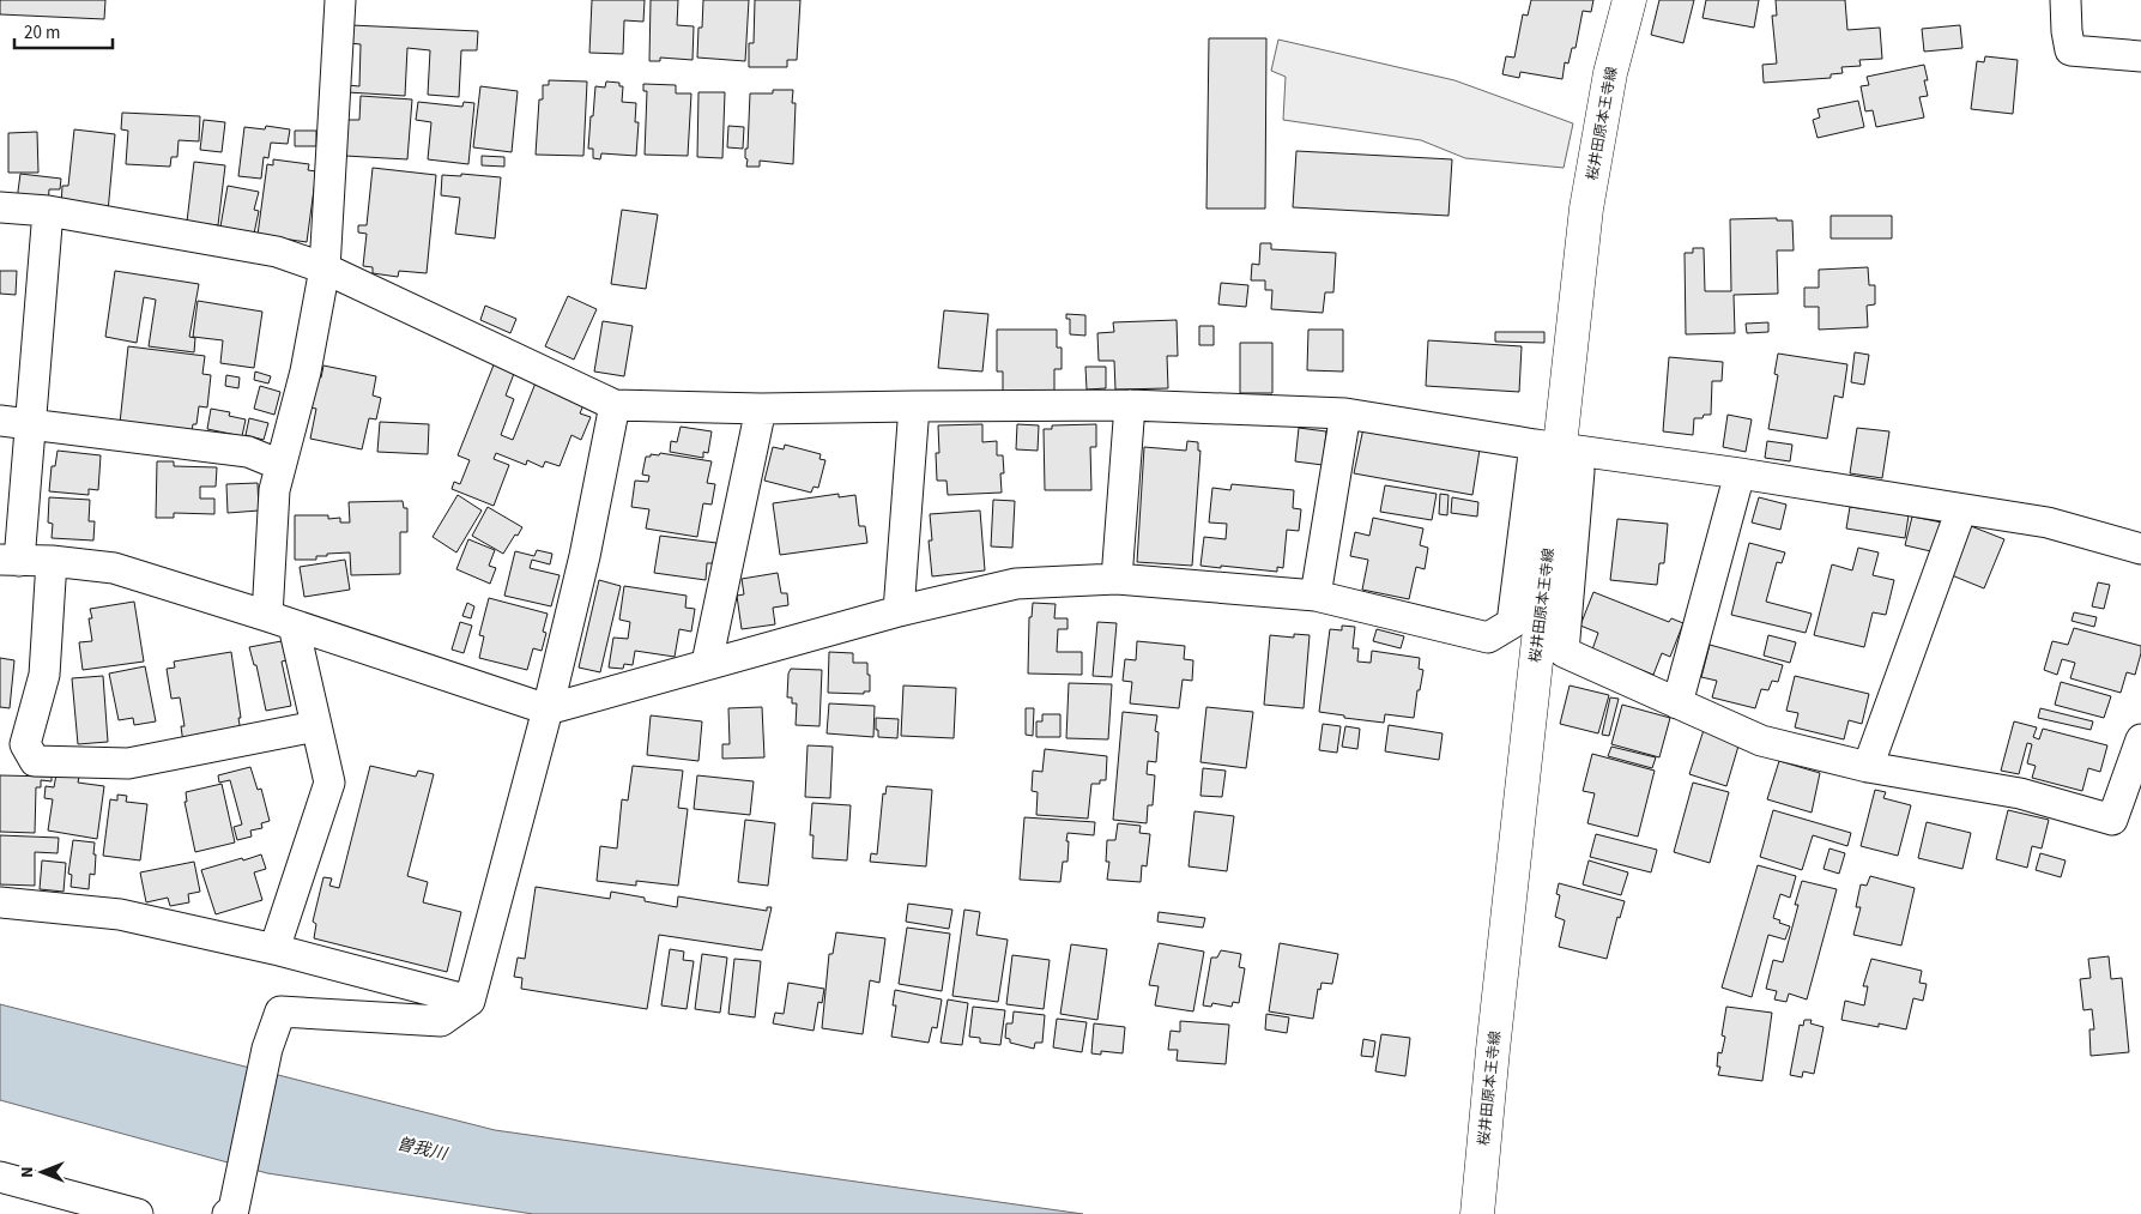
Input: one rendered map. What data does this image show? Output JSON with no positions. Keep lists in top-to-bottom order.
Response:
{
  "streets": {
    "main road": ["桜井田原本王寺線"]
  },
  "water": ["曽我川"],
  "scale_bar": "20 m",
  "north": "left"
}
